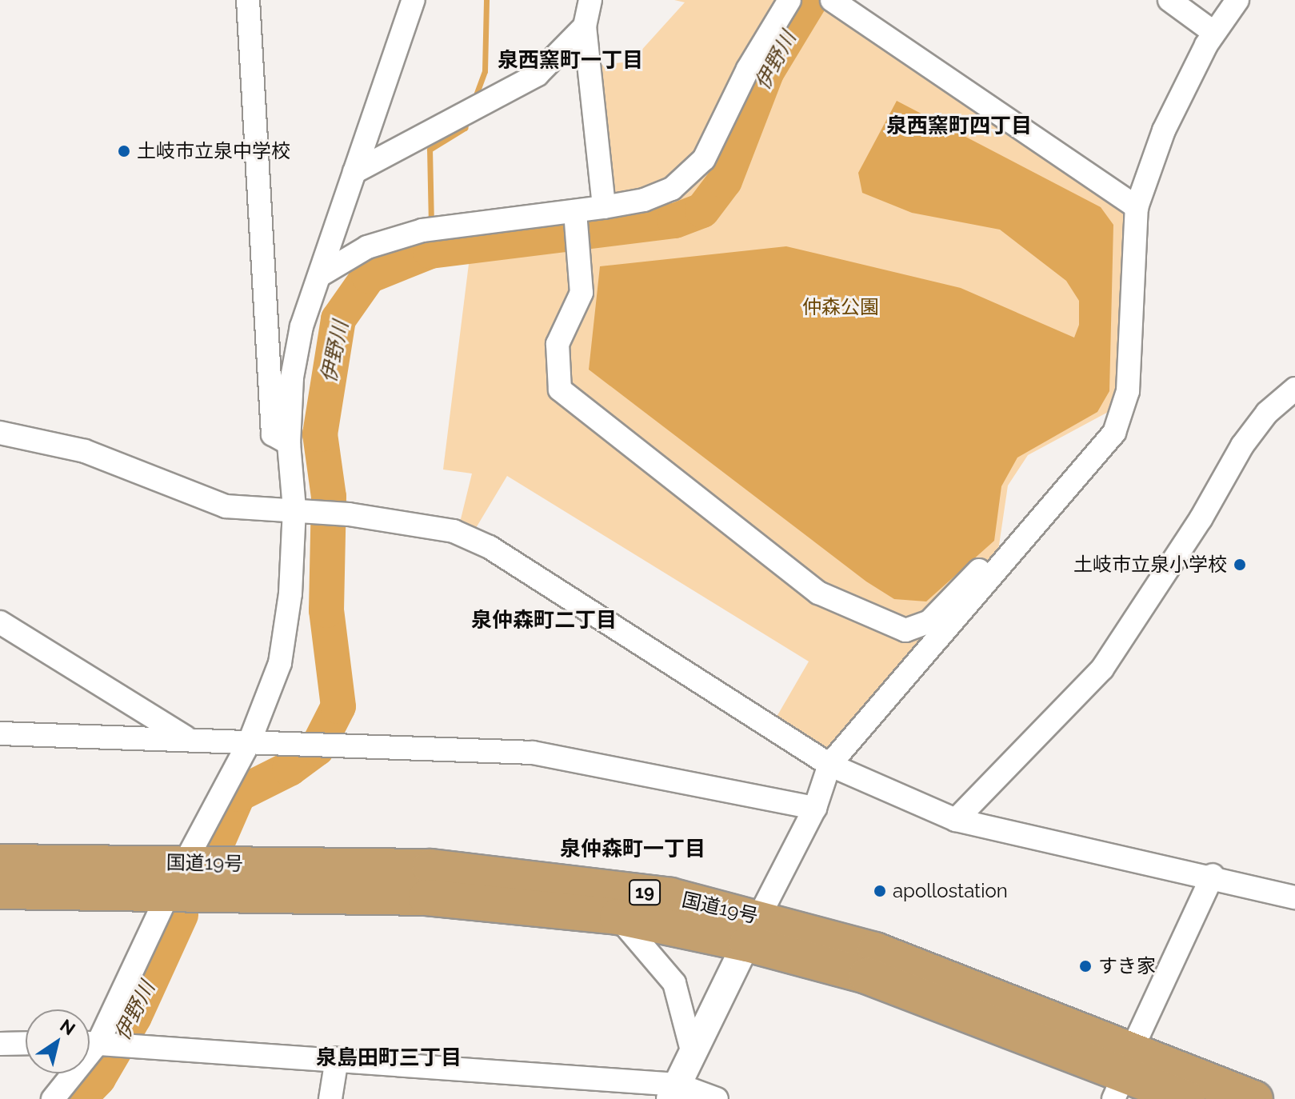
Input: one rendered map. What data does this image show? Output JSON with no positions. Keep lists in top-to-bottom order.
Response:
{
  "streets": {
    "highway": ["国道19号", "19"]
  },
  "districts": [
    "泉西窯町一丁目",
    "泉西窯町四丁目",
    "泉仲森町二丁目",
    "泉仲森町一丁目",
    "泉島田町三丁目"
  ],
  "water": ["伊野川"],
  "parks": ["仲森公園"],
  "places": [
    "土岐市立泉中学校",
    "土岐市立泉小学校",
    "apollostation",
    "すき家"
  ],
  "north": "top right"
}
